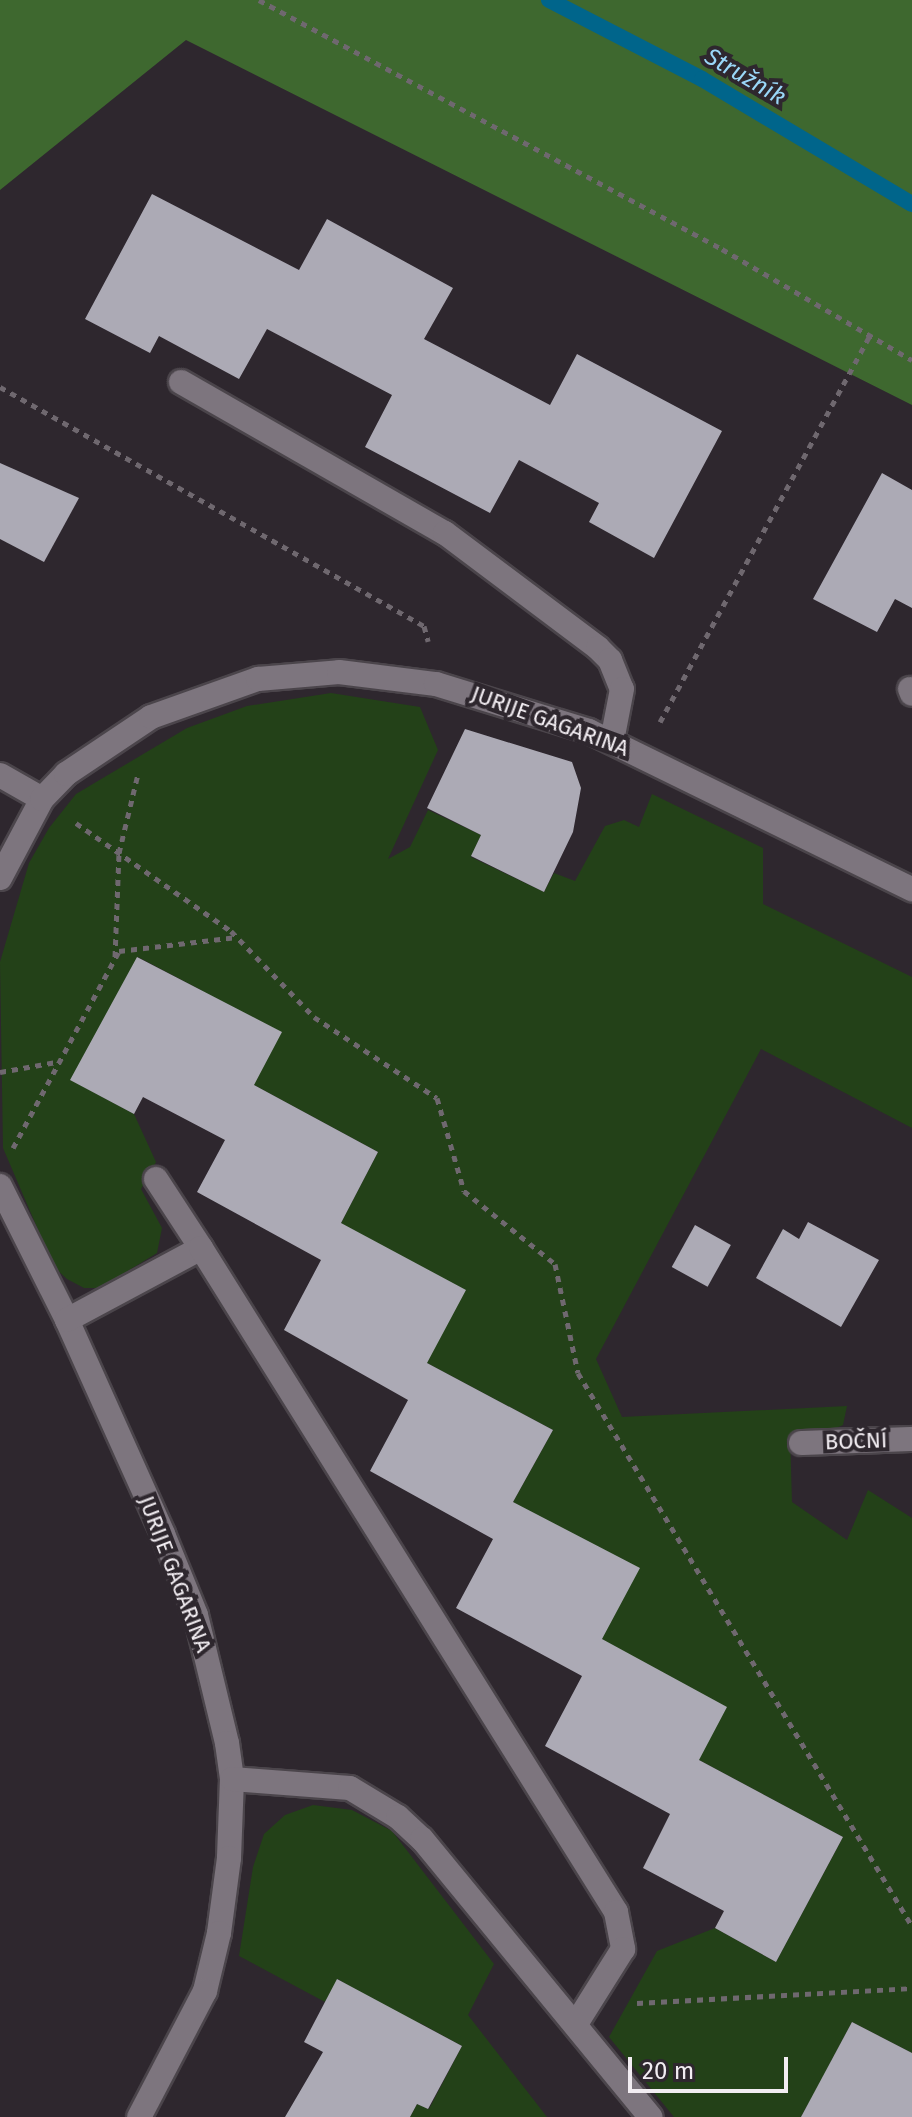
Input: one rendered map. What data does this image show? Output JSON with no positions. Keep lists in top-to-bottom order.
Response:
{
  "streets": {
    "street": ["JURIJE GAGARINA", "BOČNÍ"]
  },
  "water": ["Stružník"],
  "scale_bar": "20 m"
}
